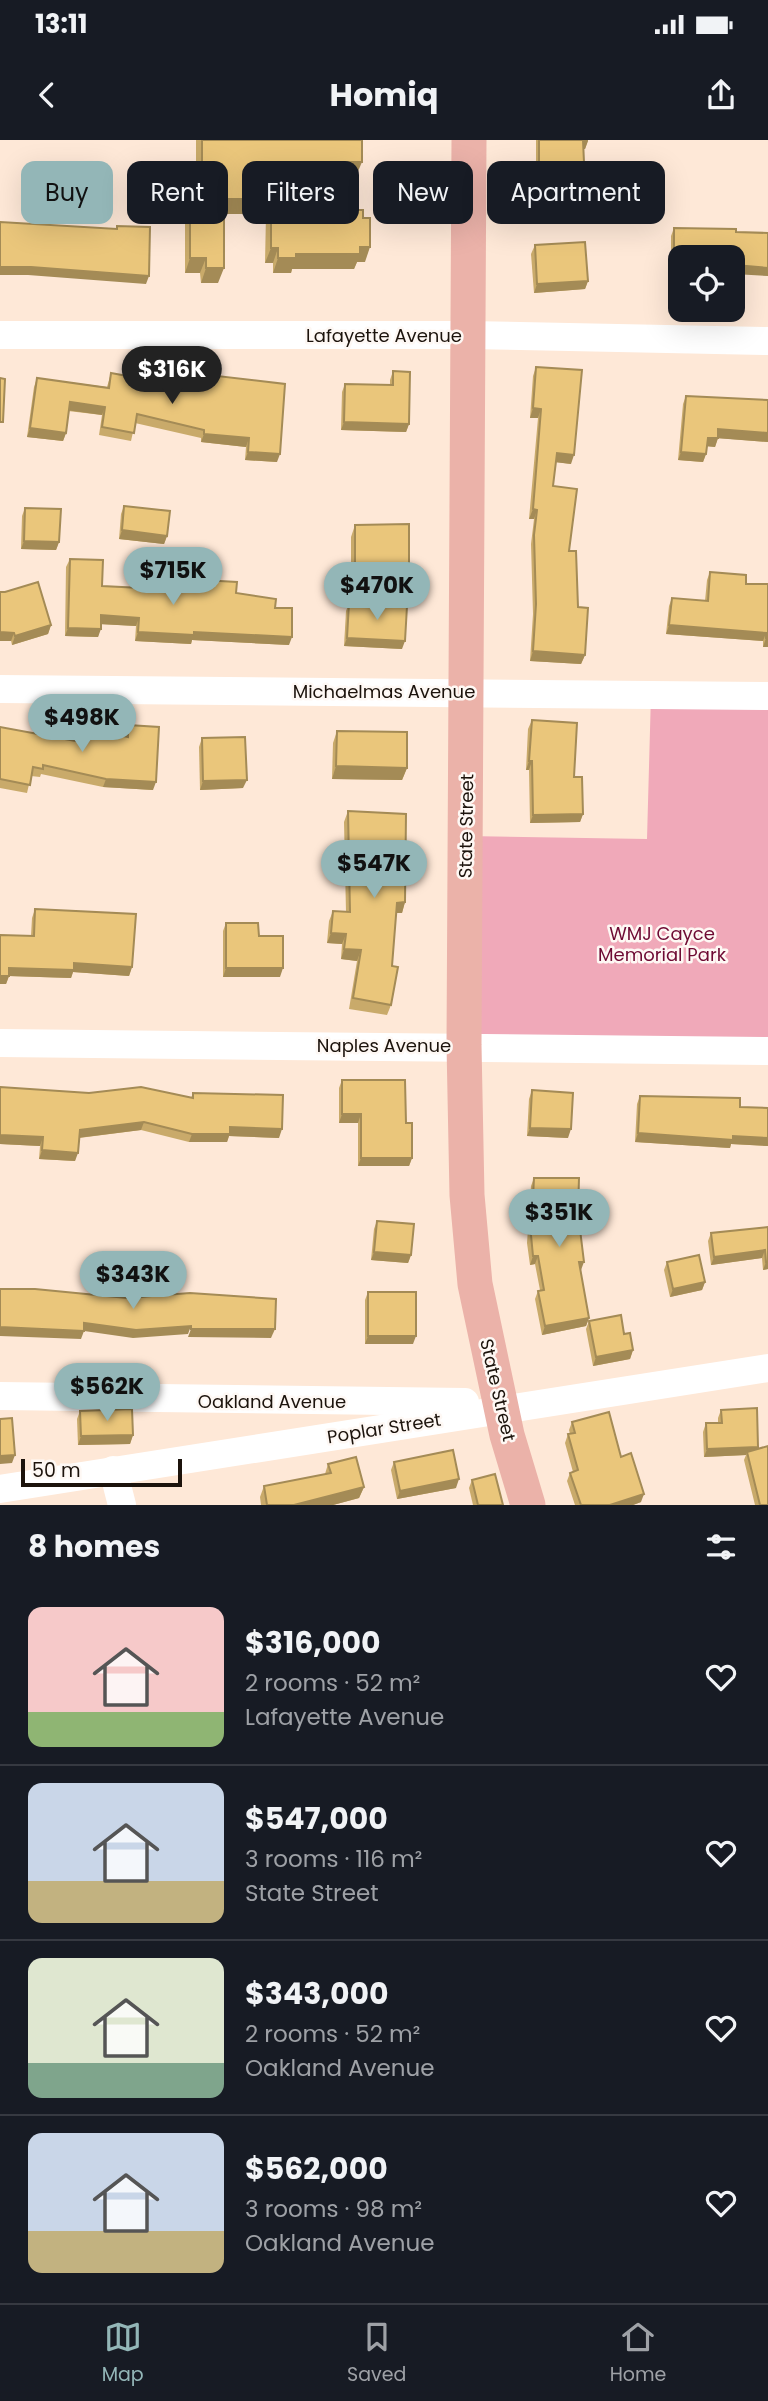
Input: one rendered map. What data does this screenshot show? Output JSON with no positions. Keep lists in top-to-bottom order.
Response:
{
  "streets": {
    "main road": ["State Street"],
    "street": [
      "Lafayette Avenue",
      "Michaelmas Avenue",
      "Naples Avenue",
      "Oakland Avenue",
      "Poplar Street"
    ]
  },
  "crossings": [
    ["Lafayette Avenue", "State Street"],
    ["Michaelmas Avenue", "State Street"],
    ["State Street", "Naples Avenue"],
    ["State Street", "Oakland Avenue"],
    ["State Street", "Poplar Street"],
    ["Oakland Avenue", "Poplar Street"]
  ],
  "parks": ["WMJ Cayce Memorial Park"],
  "scale_bar": "50 m",
  "page": {
    "status": "13:11",
    "header": "Homiq",
    "chip": [
      "Buy",
      "Rent",
      "Filters",
      "New",
      "Apartment"
    ],
    "price": [
      "$316K",
      "$715K",
      "$470K",
      "$498K",
      "$547K",
      "$351K",
      "$343K",
      "$562K"
    ],
    "scale": "50 m",
    "heading": "8 homes",
    "list": [
      {
        "name": "$316,000",
        "note": "2 rooms · 52 m² · Lafayette Avenue"
      },
      {
        "name": "$547,000",
        "note": "3 rooms · 116 m² · State Street"
      },
      {
        "name": "$343,000",
        "note": "2 rooms · 52 m² · Oakland Avenue"
      },
      {
        "name": "$562,000",
        "note": "3 rooms · 98 m² · Oakland Avenue"
      }
    ],
    "tabs": ["Map", "Saved", "Home"]
  }
}
